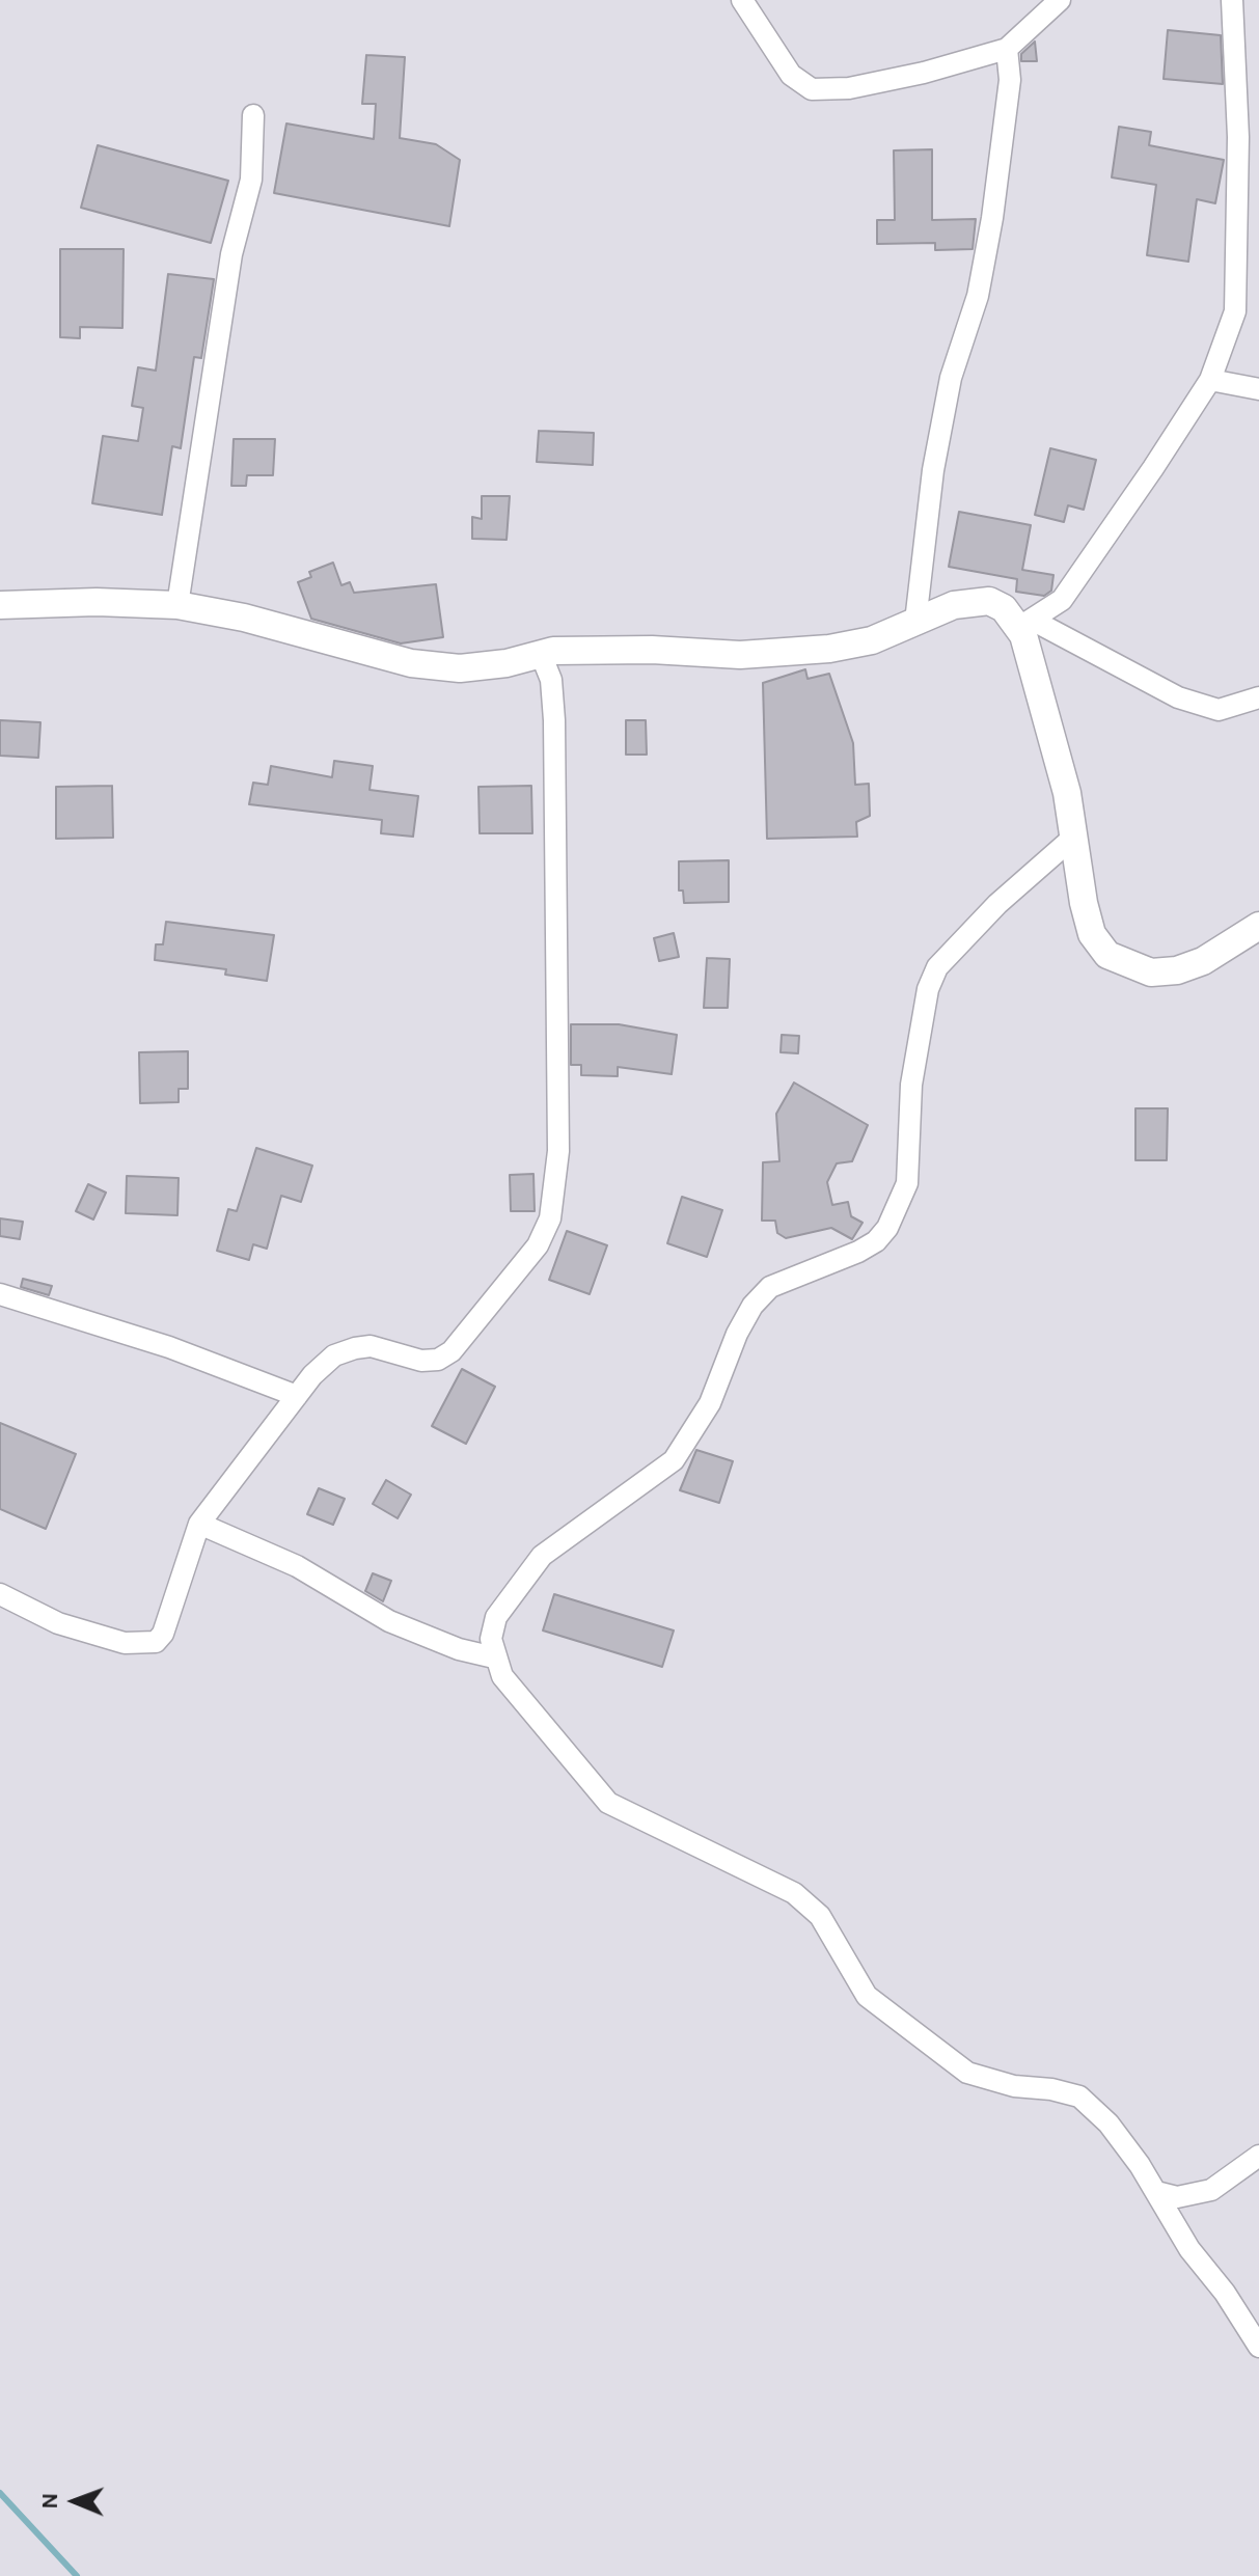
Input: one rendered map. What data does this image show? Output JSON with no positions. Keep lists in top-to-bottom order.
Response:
{
  "north": "left"
}
